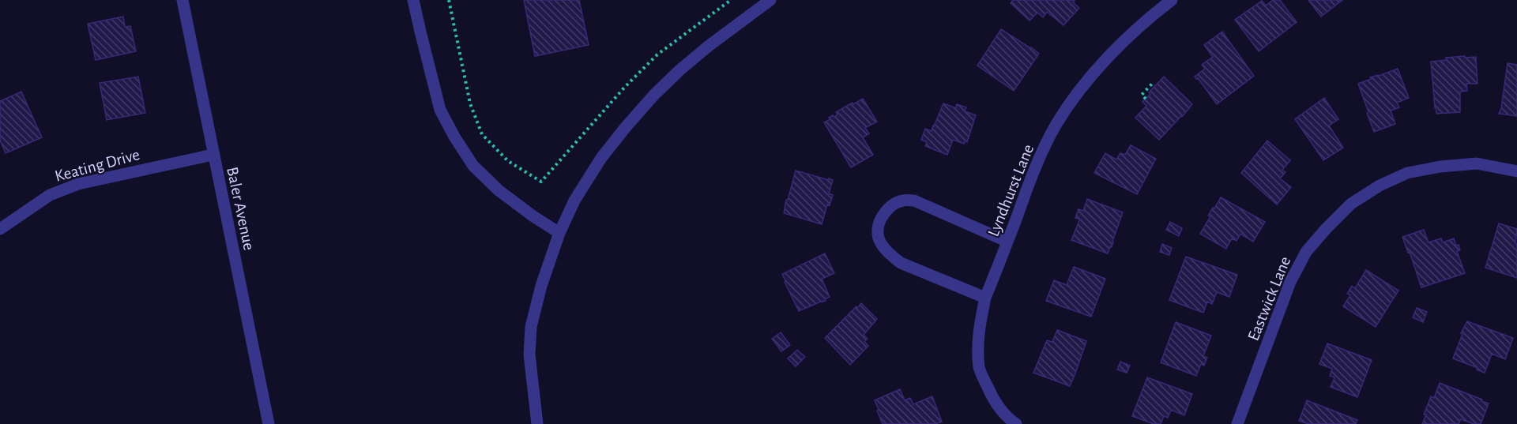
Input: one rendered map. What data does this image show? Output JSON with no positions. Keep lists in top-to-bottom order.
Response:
{
  "streets": {
    "street": [
      "Keating Drive",
      "Lyndhurst Lane",
      "Baler Avenue",
      "Eastwick Lane"
    ]
  },
  "crossings": [
    ["Keating Drive", "Baler Avenue"]
  ]
}
